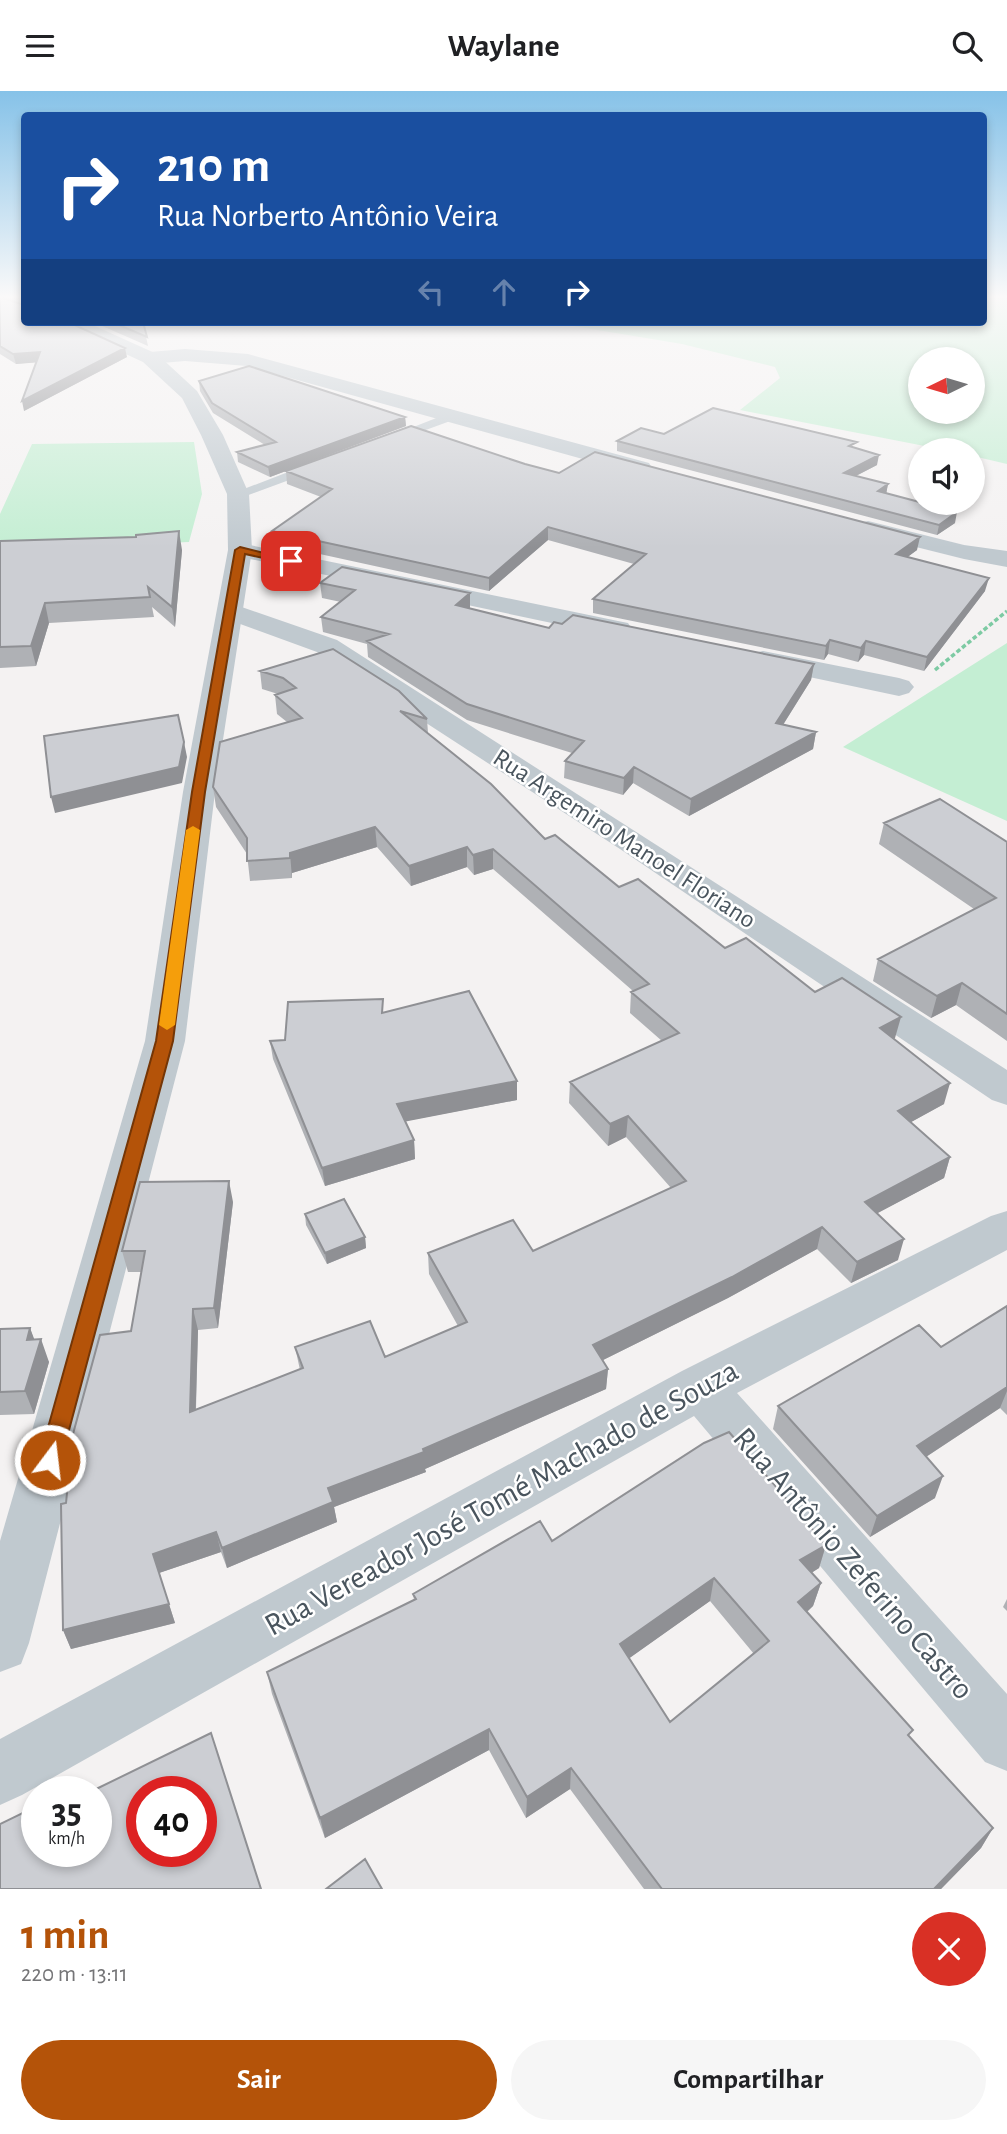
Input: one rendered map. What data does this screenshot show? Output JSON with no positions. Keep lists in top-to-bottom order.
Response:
{
  "streets": {
    "street": ["Rua Argemiro Manoel Floriano", "Rua Vereador José Tomé Machado de Souza", "Rua Antônio Zeferino Castro"]
  },
  "crossings": [
    ["Rua Vereador José Tomé Machado de Souza", "Rua Antônio Zeferino Castro"]
  ],
  "north": "left",
  "page": {
    "header": "Waylane",
    "turn": ["210 m", "Rua Norberto Antônio Veira"],
    "speed": "35 km/h",
    "limit": "40",
    "heading": ["1 min", "220 m · 13:11"],
    "buttons": ["Sair", "Compartilhar"]
  }
}
